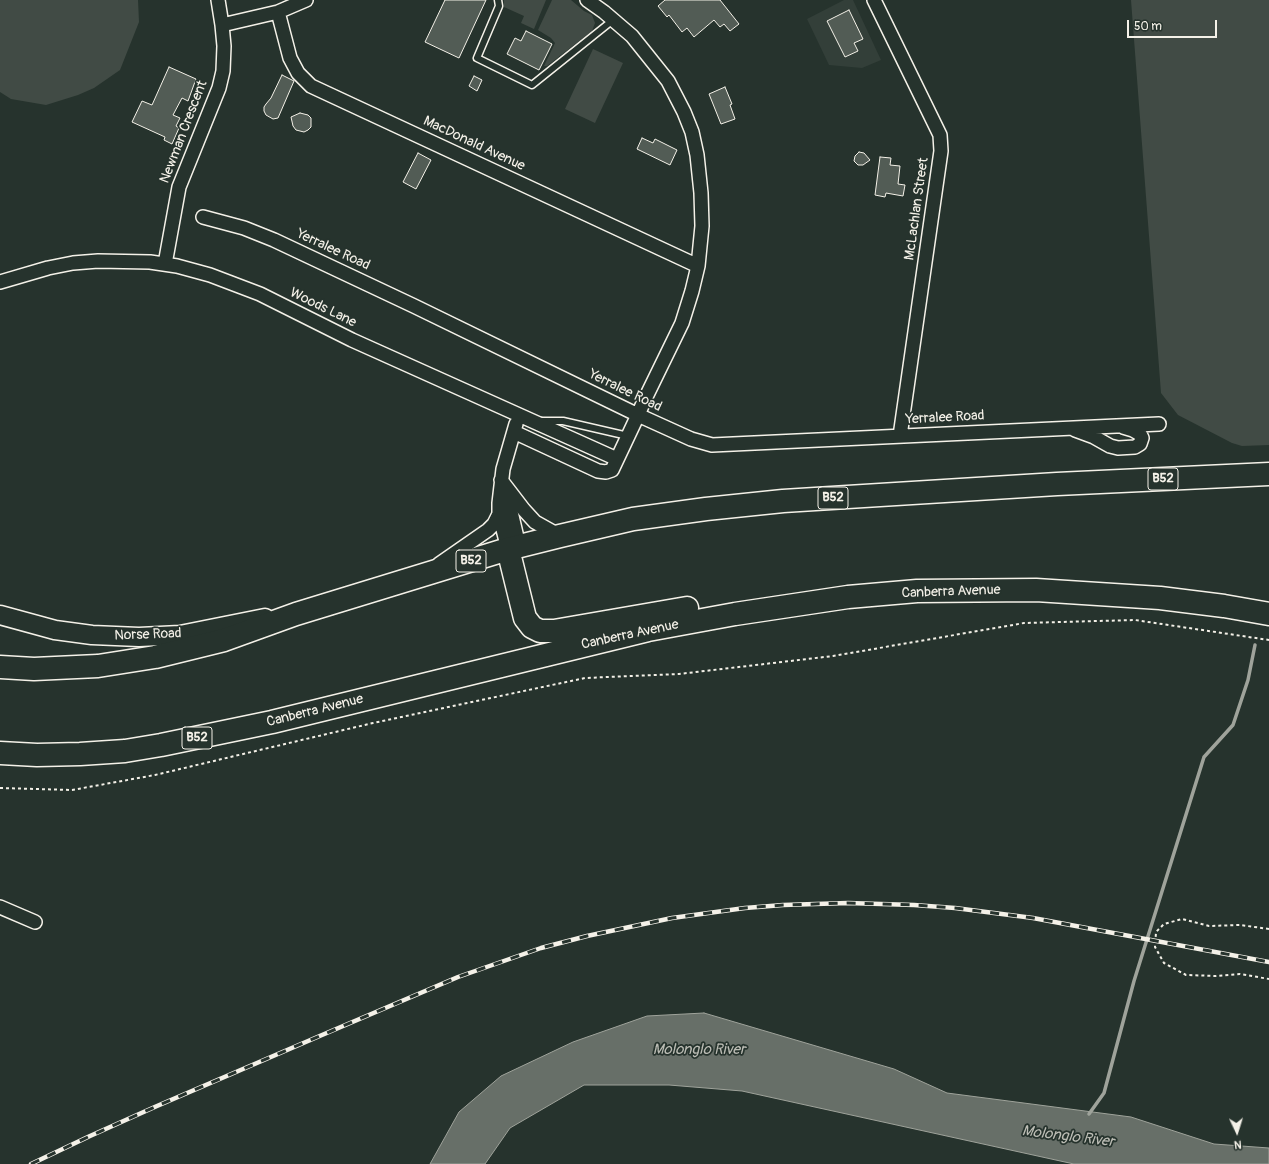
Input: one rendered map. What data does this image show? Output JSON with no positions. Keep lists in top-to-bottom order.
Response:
{
  "streets": {
    "highway": ["B52", "Canberra Avenue"],
    "main road": ["Norse Road"],
    "street": [
      "Newman Crescent",
      "MacDonald Avenue",
      "McLachlan Street",
      "Yerralee Road",
      "Woods Lane"
    ]
  },
  "crossings": [
    ["Newman Crescent", "Woods Lane"],
    ["McLachlan Street", "Yerralee Road"],
    ["B52", "Norse Road"]
  ],
  "water": ["Molonglo River"],
  "scale_bar": "50 m",
  "north": "bottom"
}
